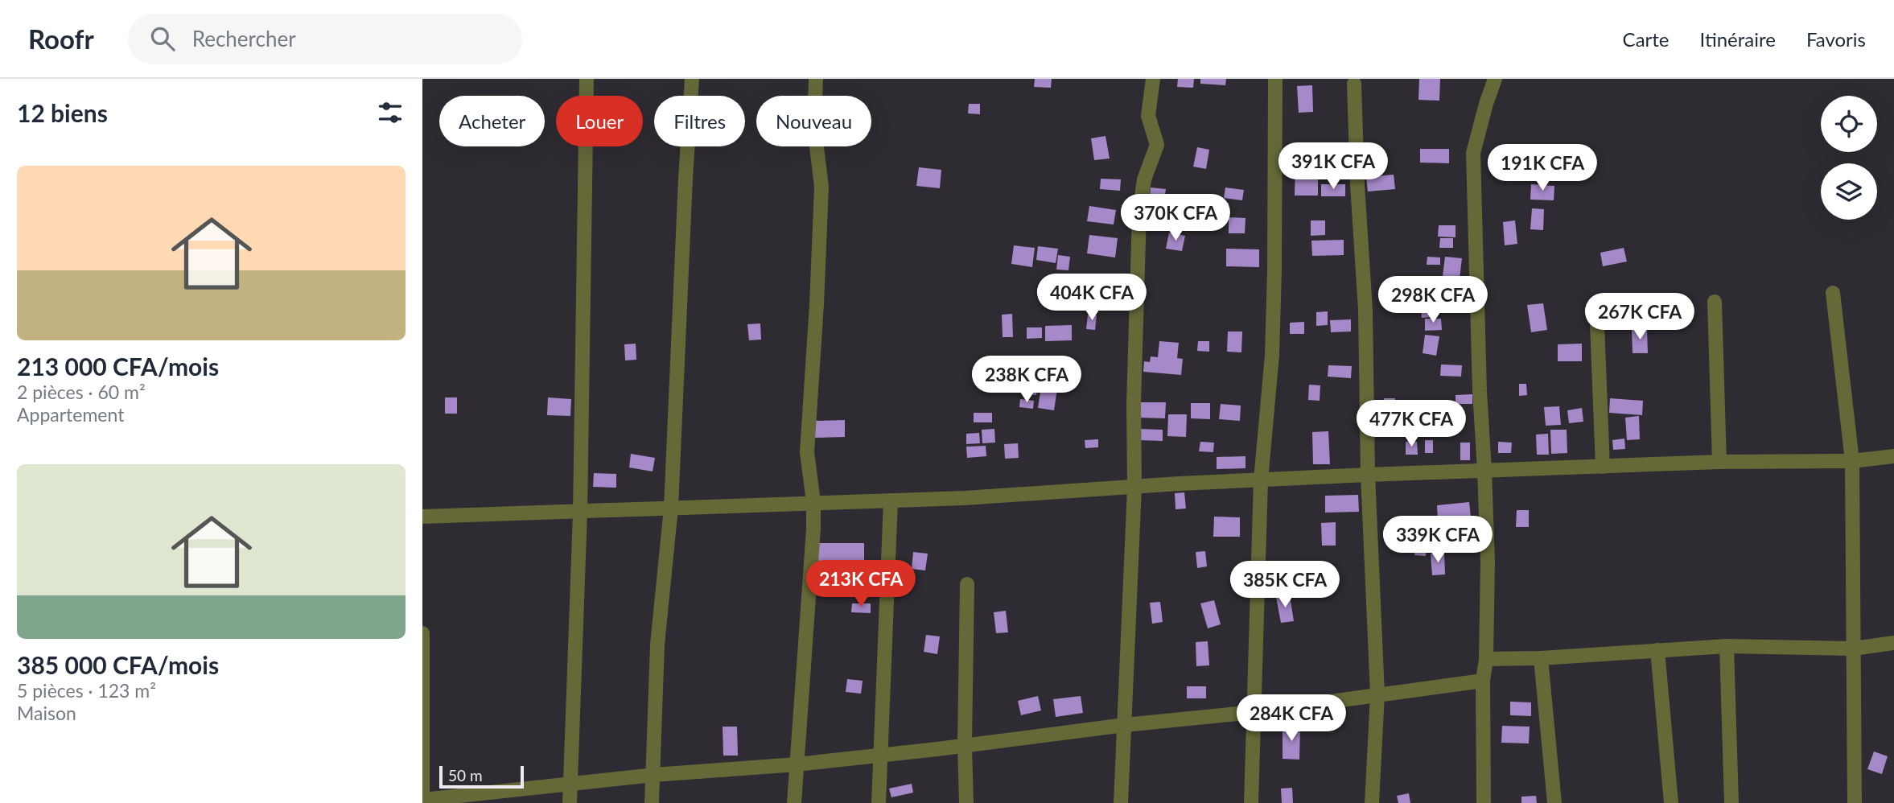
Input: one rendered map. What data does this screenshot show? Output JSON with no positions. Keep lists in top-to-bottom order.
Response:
{
  "scale_bar": "50 m",
  "page": {
    "header": "Roofr",
    "search": "Rechercher",
    "nav": ["Carte", "Itinéraire", "Favoris"],
    "heading": "12 biens",
    "chip": [
      "Acheter",
      "Louer",
      "Filtres",
      "Nouveau"
    ],
    "price": [
      "391K CFA",
      "191K CFA",
      "370K CFA",
      "404K CFA",
      "298K CFA",
      "267K CFA",
      "238K CFA",
      "477K CFA",
      "339K CFA",
      "213K CFA",
      "385K CFA",
      "284K CFA"
    ],
    "list": [
      {
        "name": "213 000 CFA/mois",
        "note": "2 pièces · 60 m² · Appartement"
      },
      {
        "name": "385 000 CFA/mois",
        "note": "5 pièces · 123 m² · Maison"
      }
    ],
    "scale": "50 m"
  }
}
